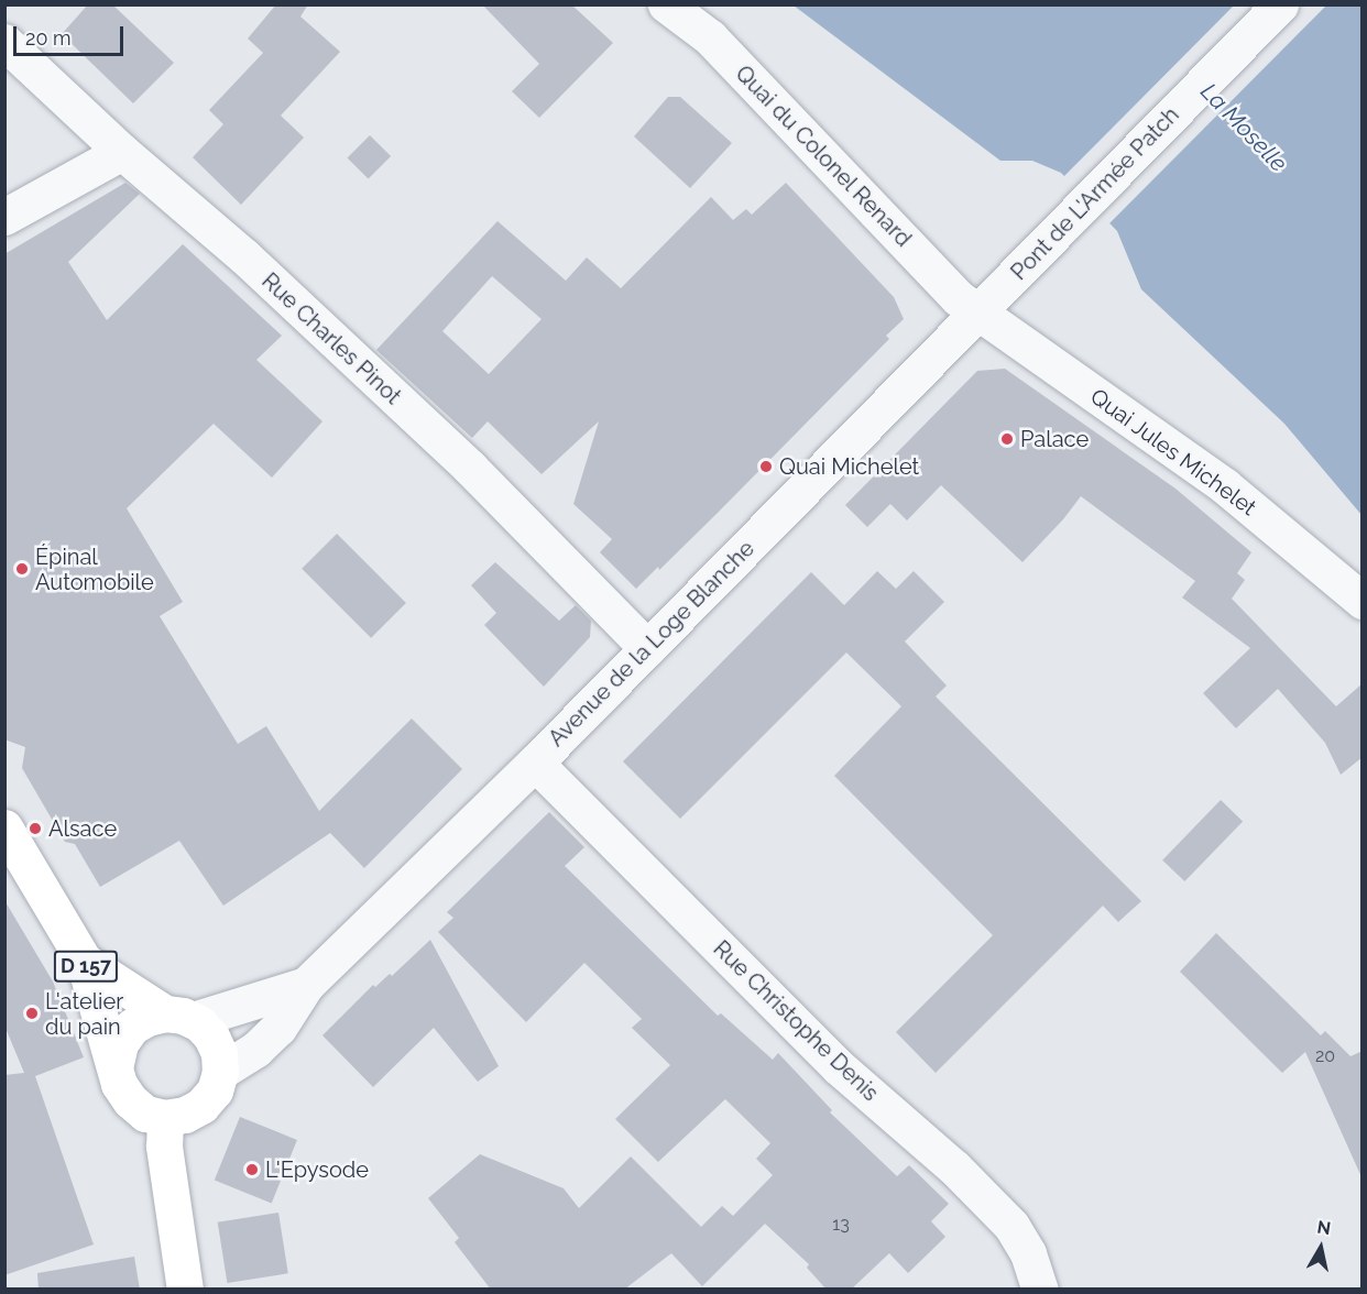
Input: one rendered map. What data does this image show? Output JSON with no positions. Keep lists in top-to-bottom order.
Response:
{
  "streets": {
    "main road": ["D 157"],
    "street": [
      "Quai du Colonel Renard",
      "Pont de L'Armée Patch",
      "Rue Charles Pinot",
      "Quai Jules Michelet",
      "Avenue de la Loge Blanche",
      "Rue Christophe Denis"
    ]
  },
  "crossings": [
    ["Quai du Colonel Renard", "Pont de L'Armée Patch"],
    ["Quai du Colonel Renard", "Quai Jules Michelet"],
    ["Quai du Colonel Renard", "Avenue de la Loge Blanche"],
    ["Pont de L'Armée Patch", "Quai Jules Michelet"],
    ["Pont de L'Armée Patch", "Avenue de la Loge Blanche"],
    ["Rue Charles Pinot", "Avenue de la Loge Blanche"],
    ["Quai Jules Michelet", "Avenue de la Loge Blanche"],
    ["Avenue de la Loge Blanche", "D 157"],
    ["Avenue de la Loge Blanche", "Rue Christophe Denis"]
  ],
  "water": ["La Moselle"],
  "places": [
    "Palace",
    "Quai Michelet",
    "Épinal Automobile",
    "Alsace",
    "L'atelier du pain",
    "L'Epysode"
  ],
  "house_numbers": ["20", "13"],
  "scale_bar": "20 m",
  "north": "top"
}
